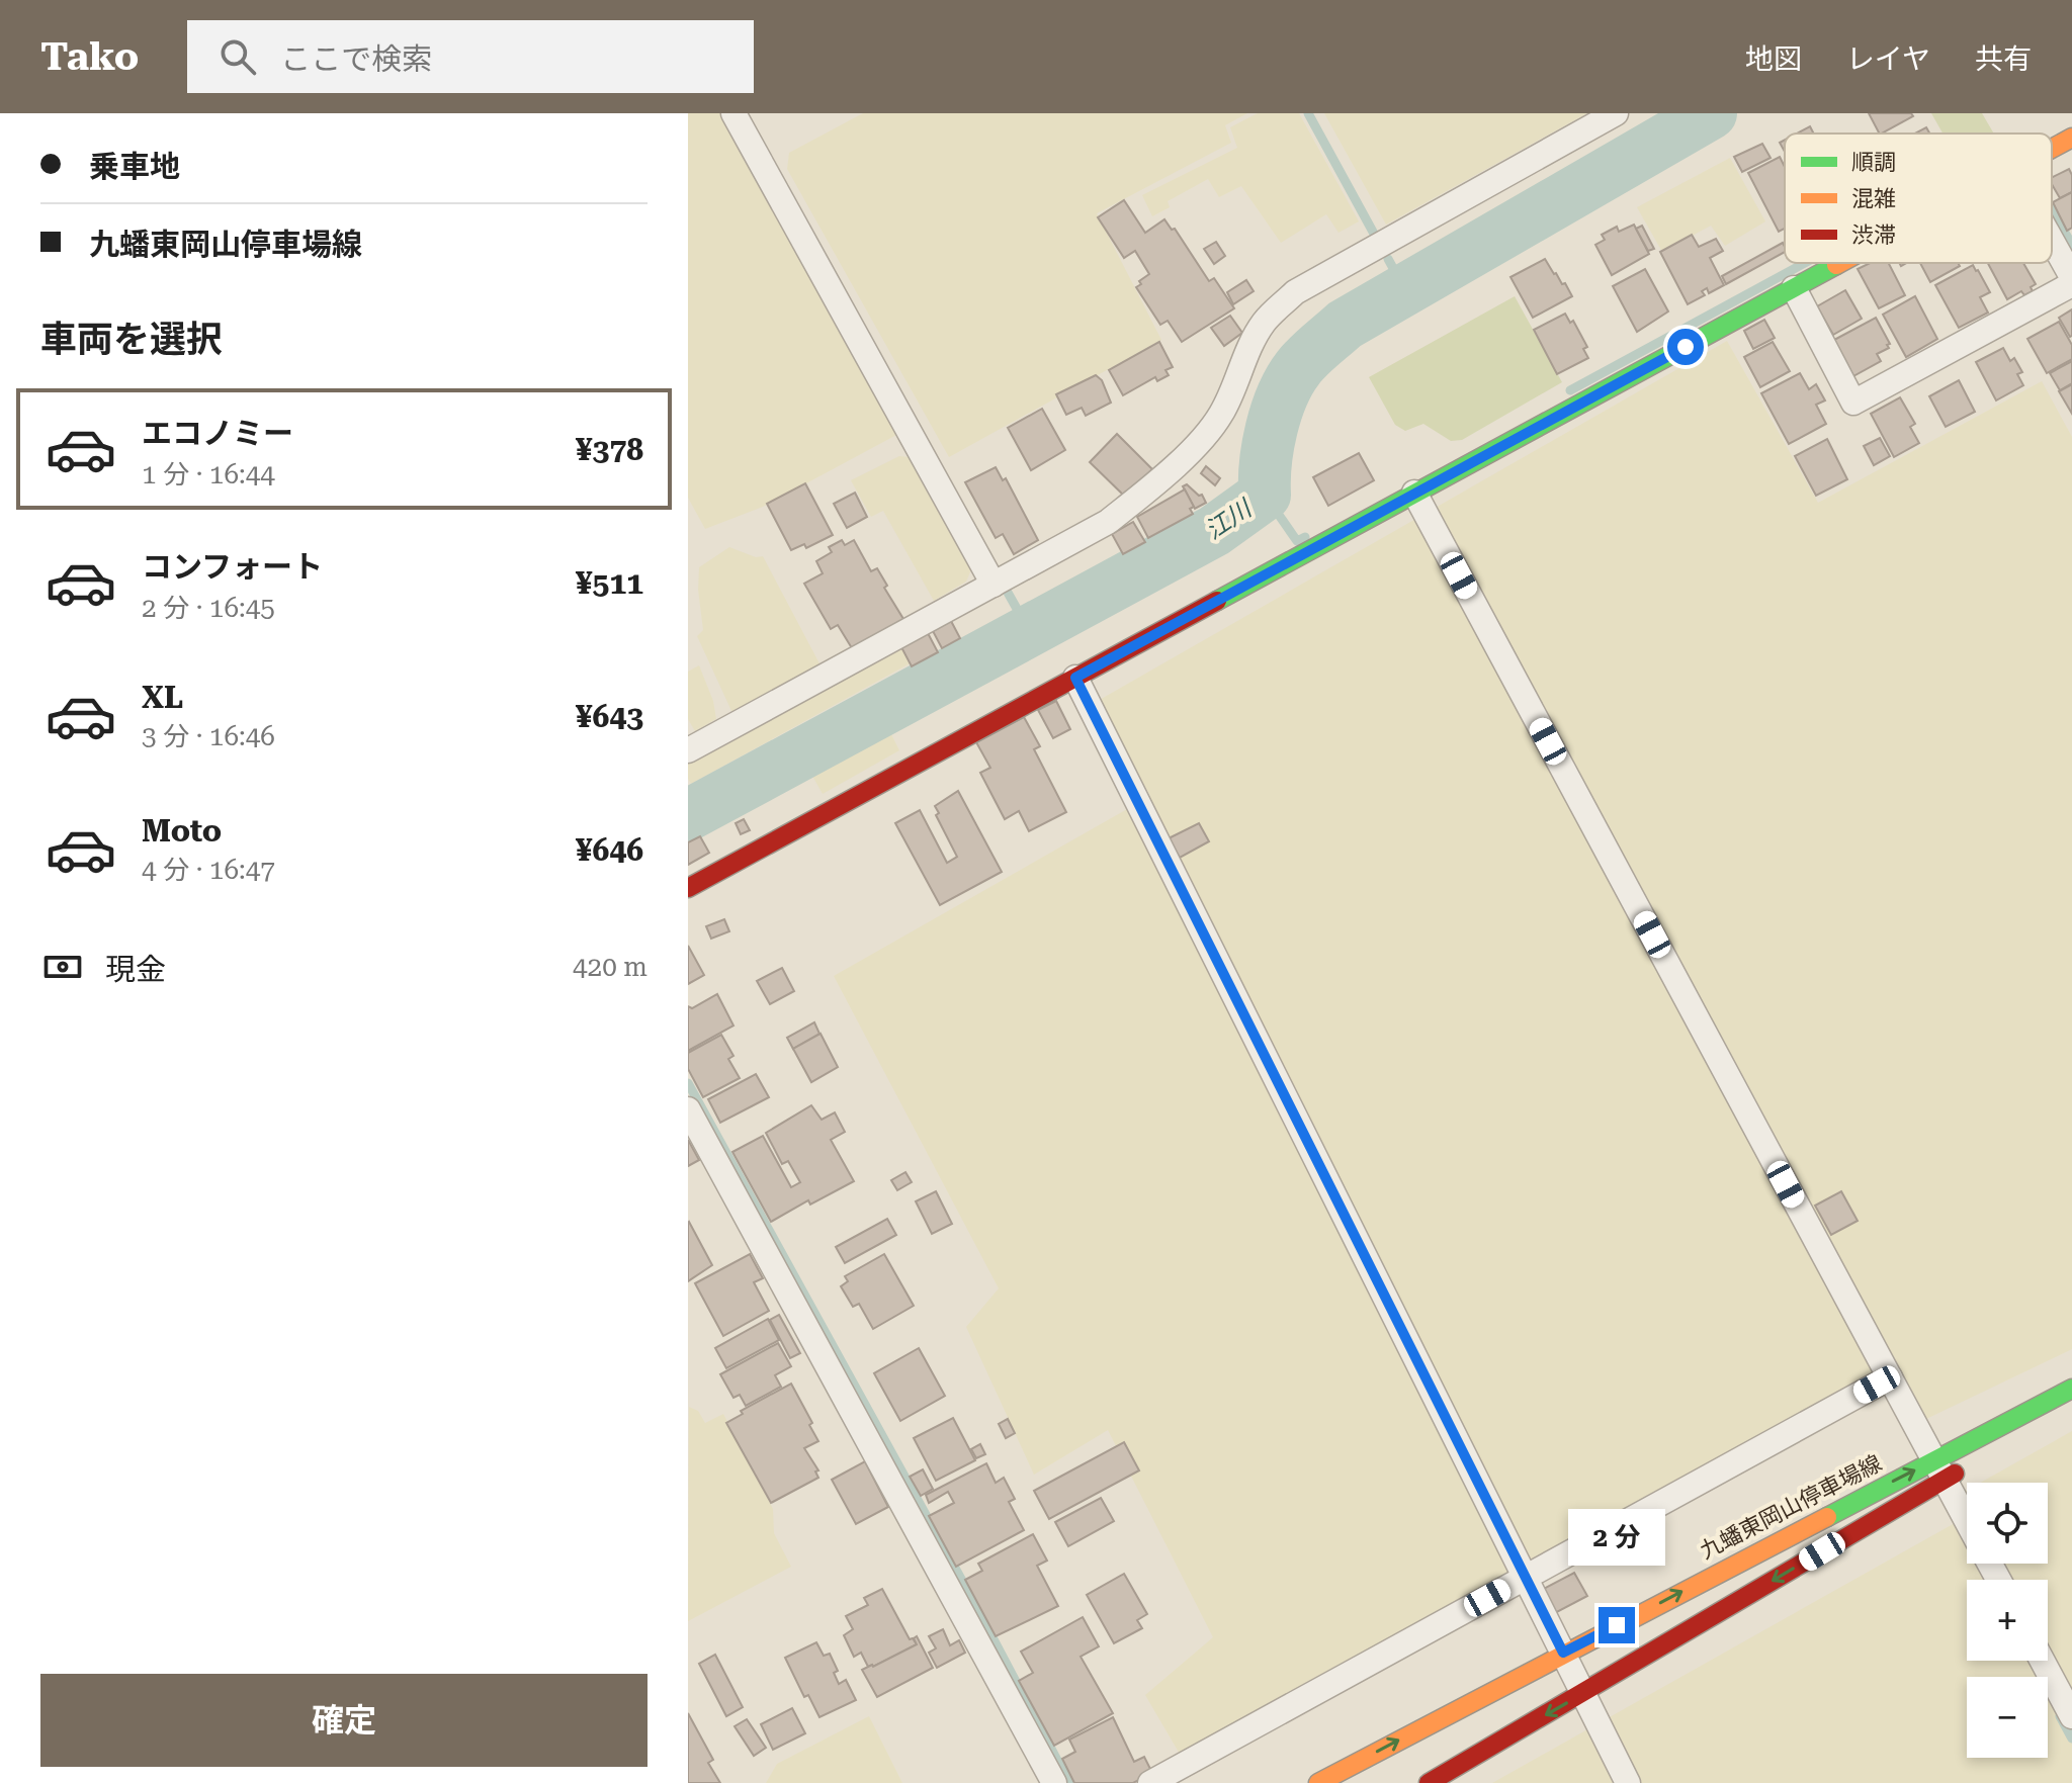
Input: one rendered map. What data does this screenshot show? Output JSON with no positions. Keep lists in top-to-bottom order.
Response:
{
  "streets": {
    "street": ["九蟠東岡山停車場線"]
  },
  "water": ["江川"],
  "legend": ["順調", "混雑", "渋滞"],
  "page": {
    "header": "Tako",
    "search": "ここで検索",
    "nav": ["地図", "レイヤ", "共有"],
    "banner": ["乗車地", "九蟠東岡山停車場線"],
    "heading": "車両を選択",
    "list": [
      {
        "name": "エコノミー",
        "note": "1 分 · 16:44",
        "value": "¥378"
      },
      {
        "name": "コンフォート",
        "note": "2 分 · 16:45",
        "value": "¥511"
      },
      {
        "name": "XL",
        "note": "3 分 · 16:46",
        "value": "¥643"
      },
      {
        "name": "Moto",
        "note": "4 分 · 16:47",
        "value": "¥646"
      }
    ],
    "pay": ["現金", "420 m"],
    "map_buttons": ["+", "−"],
    "bubble": "2 分",
    "buttons": "確定"
  }
}
